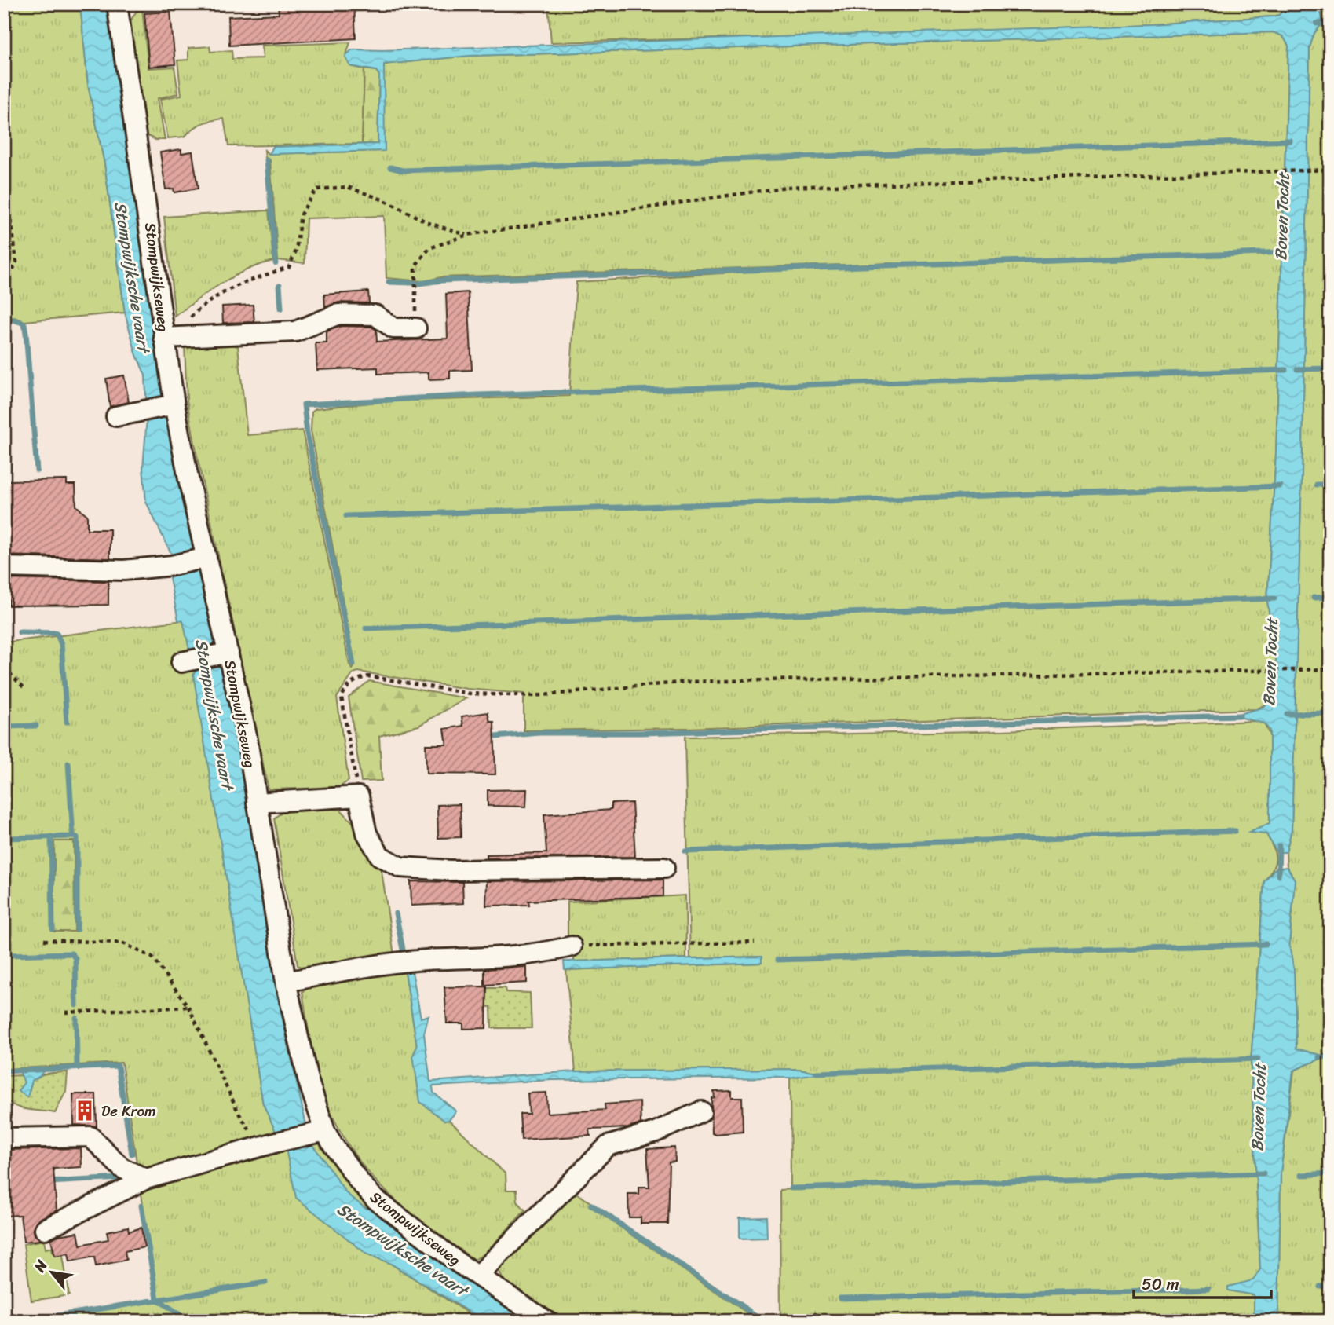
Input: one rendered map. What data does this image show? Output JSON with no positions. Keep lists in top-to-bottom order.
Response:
{
  "streets": {
    "street": ["Stompwijkseweg"]
  },
  "water": ["Boven Tocht", "Stompwijksche vaart"],
  "places": {
    "building": ["De Krom"]
  },
  "scale_bar": "50 m",
  "north": "top left"
}
